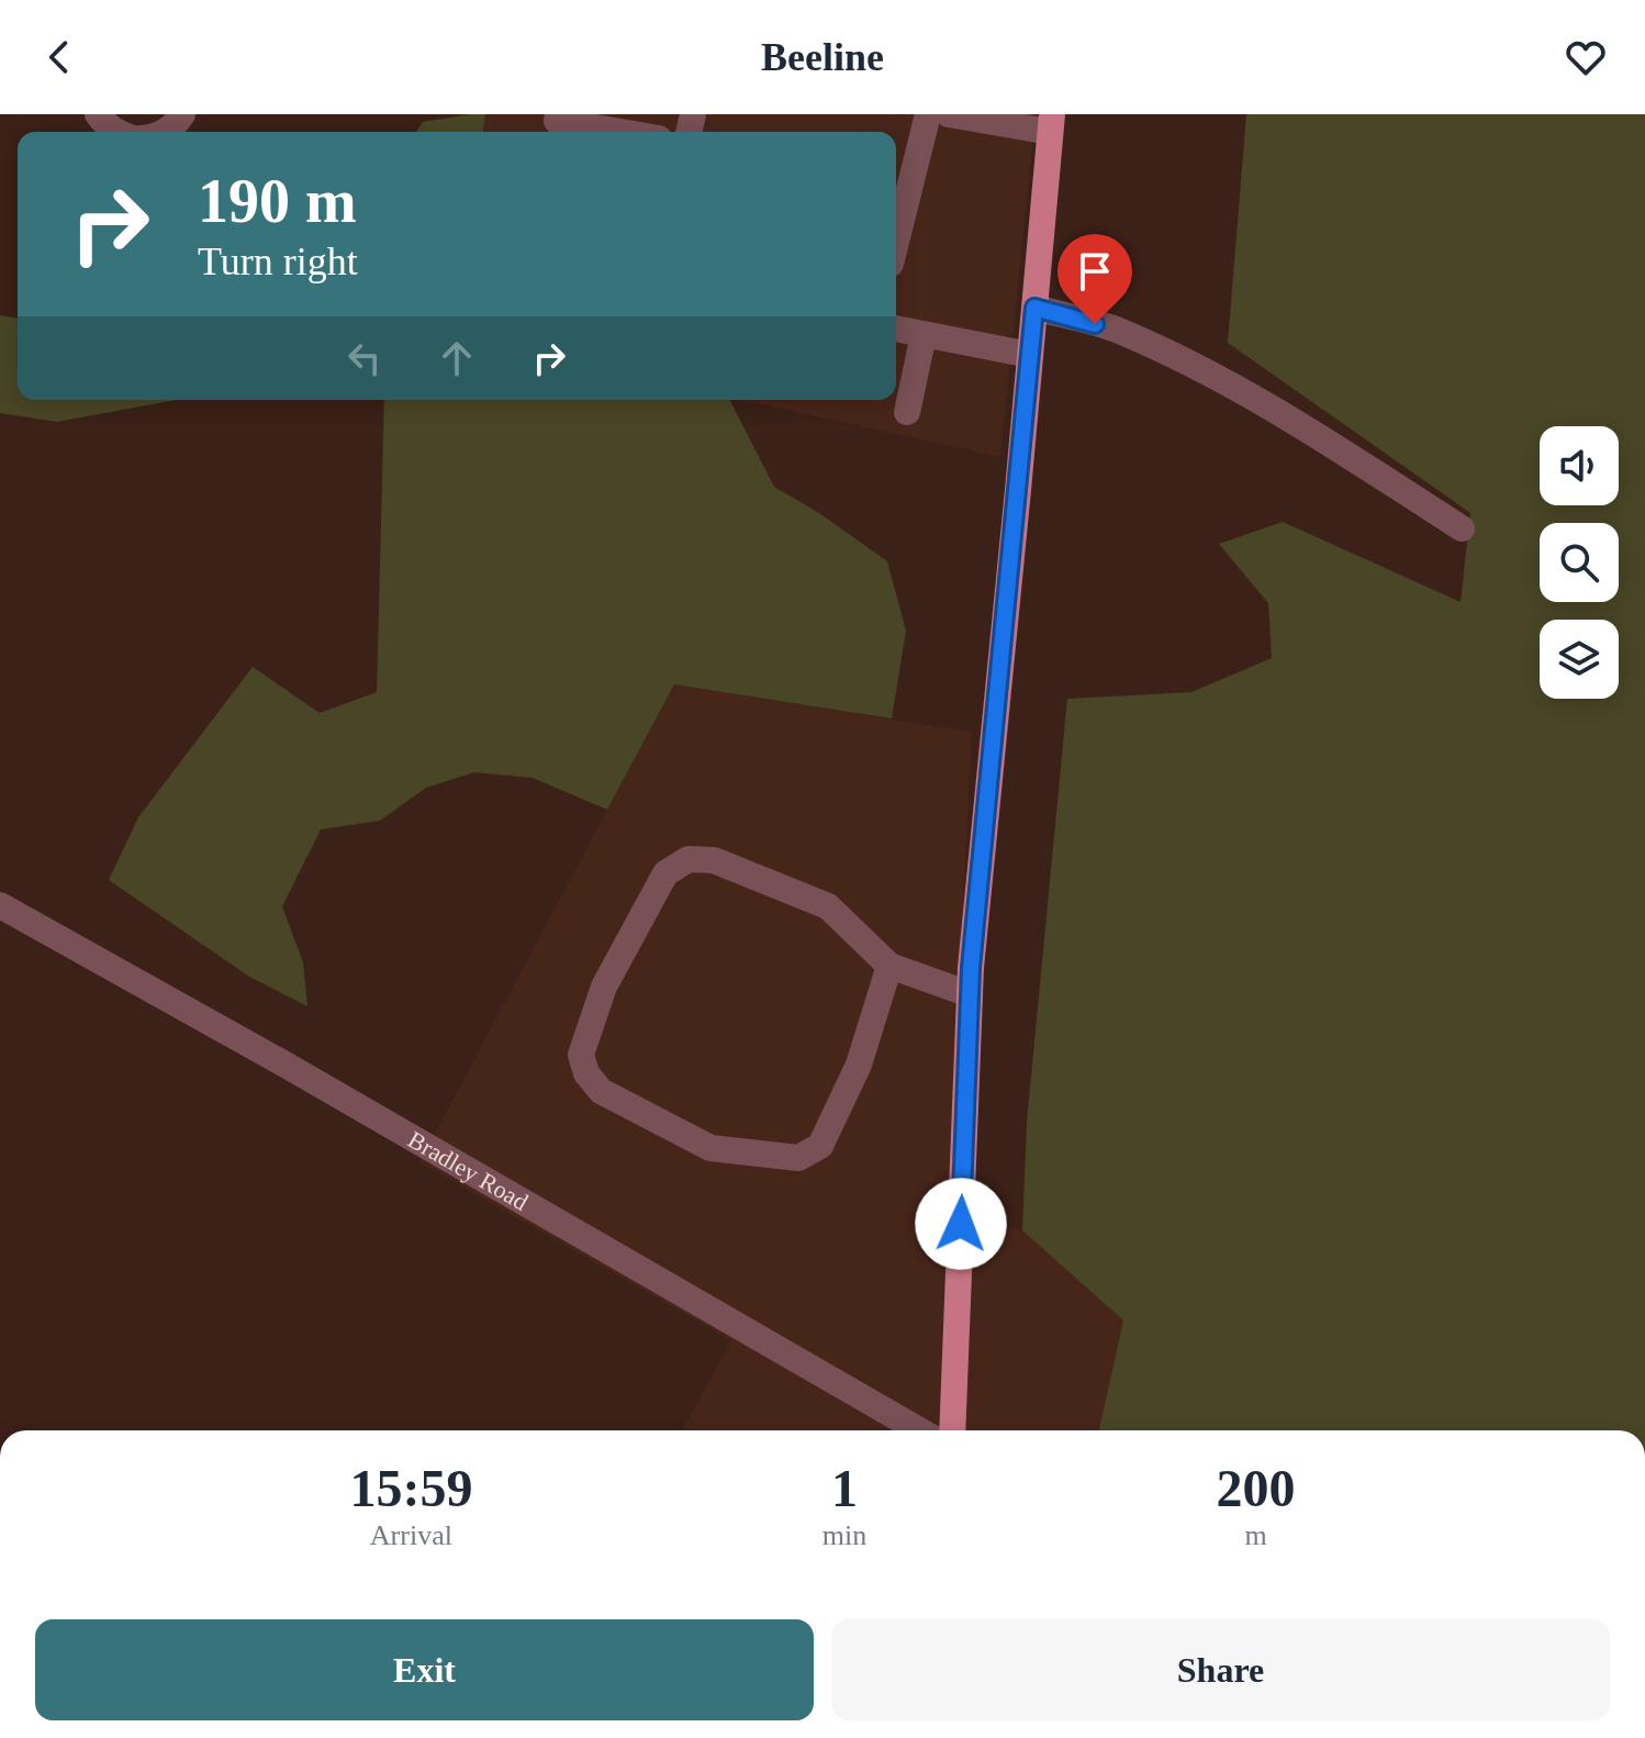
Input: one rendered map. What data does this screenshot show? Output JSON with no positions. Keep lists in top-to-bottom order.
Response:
{
  "streets": {
    "street": ["Bradley Road"]
  },
  "page": {
    "header": "Beeline",
    "turn": ["190 m", "Turn right"],
    "eta": [
      "15:59",
      "Arrival",
      "1",
      "min",
      "200",
      "m"
    ],
    "buttons": ["Exit", "Share"]
  }
}
